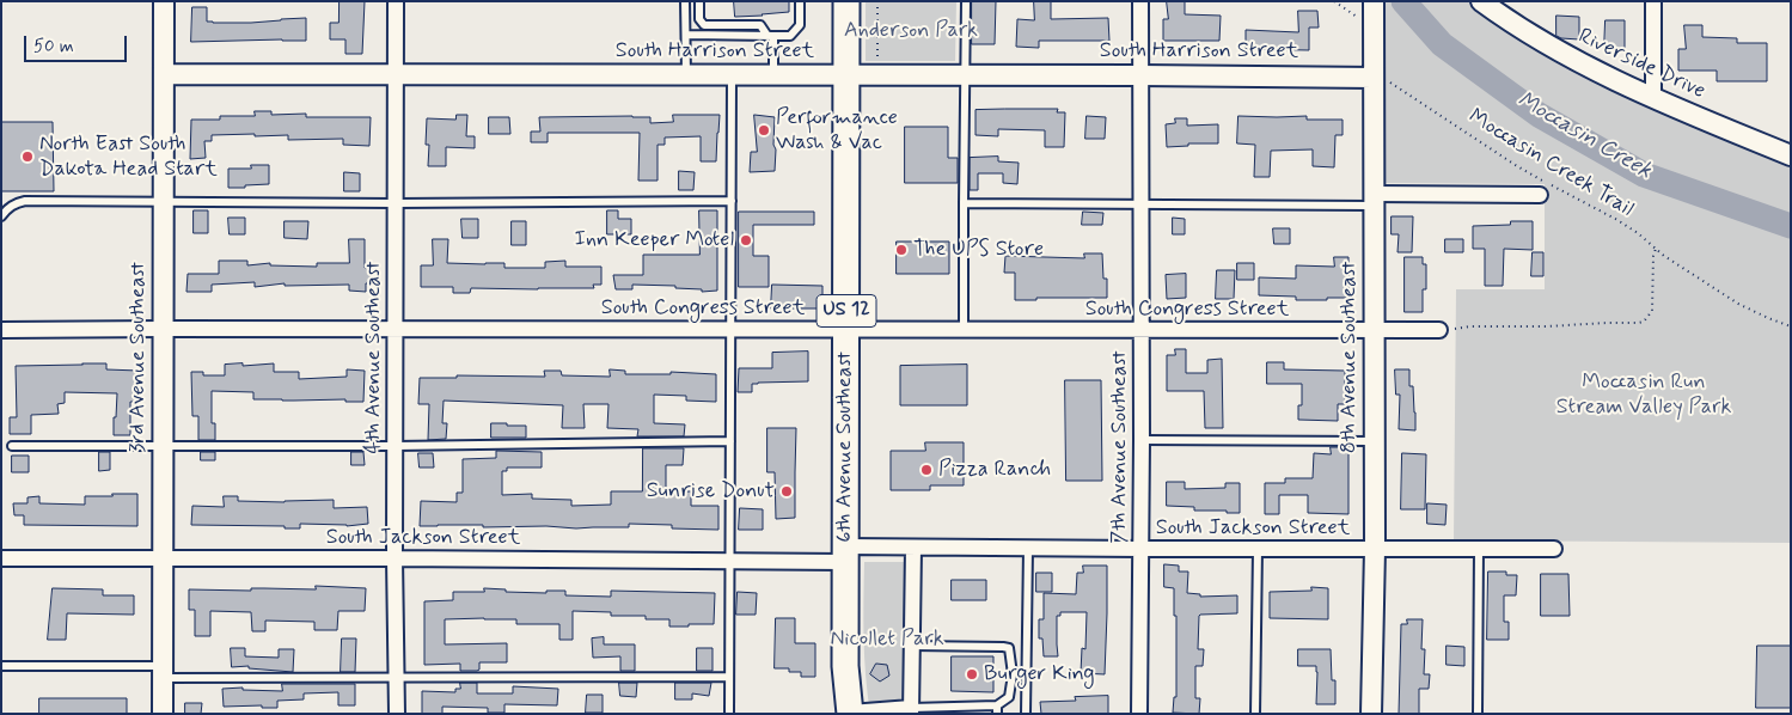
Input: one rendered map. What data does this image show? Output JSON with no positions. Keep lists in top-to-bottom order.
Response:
{
  "streets": {
    "highway": ["US 12", "6th Avenue Southeast"],
    "street": [
      "South Harrison Street",
      "Riverside Drive",
      "South Congress Street",
      "3rd Avenue Southeast",
      "4th Avenue Southeast",
      "8th Avenue Southeast",
      "7th Avenue Southeast",
      "South Jackson Street"
    ],
    "path": ["Moccasin Creek Trail"]
  },
  "crossings": [
    ["South Harrison Street", "Moccasin Creek Trail"],
    ["South Harrison Street", "3rd Avenue Southeast"],
    ["South Harrison Street", "4th Avenue Southeast"],
    ["South Harrison Street", "8th Avenue Southeast"],
    ["South Harrison Street", "6th Avenue Southeast"],
    ["South Harrison Street", "7th Avenue Southeast"],
    ["Moccasin Creek Trail", "8th Avenue Southeast"],
    ["South Congress Street", "3rd Avenue Southeast"],
    ["South Congress Street", "4th Avenue Southeast"],
    ["South Congress Street", "8th Avenue Southeast"],
    ["South Congress Street", "6th Avenue Southeast"],
    ["South Congress Street", "7th Avenue Southeast"],
    ["3rd Avenue Southeast", "South Jackson Street"],
    ["4th Avenue Southeast", "South Jackson Street"],
    ["8th Avenue Southeast", "South Jackson Street"],
    ["6th Avenue Southeast", "South Jackson Street"],
    ["7th Avenue Southeast", "South Jackson Street"]
  ],
  "water": ["Moccasin Creek"],
  "parks": ["Anderson Park", "Moccasin Run Stream Valley Park", "Nicollet Park"],
  "places": [
    "Performance Wash & Vac",
    "North East South Dakota Head Start",
    "Inn Keeper Motel",
    "The UPS Store",
    "Pizza Ranch",
    "Sunrise Donut",
    "Burger King"
  ],
  "scale_bar": "50 m"
}
